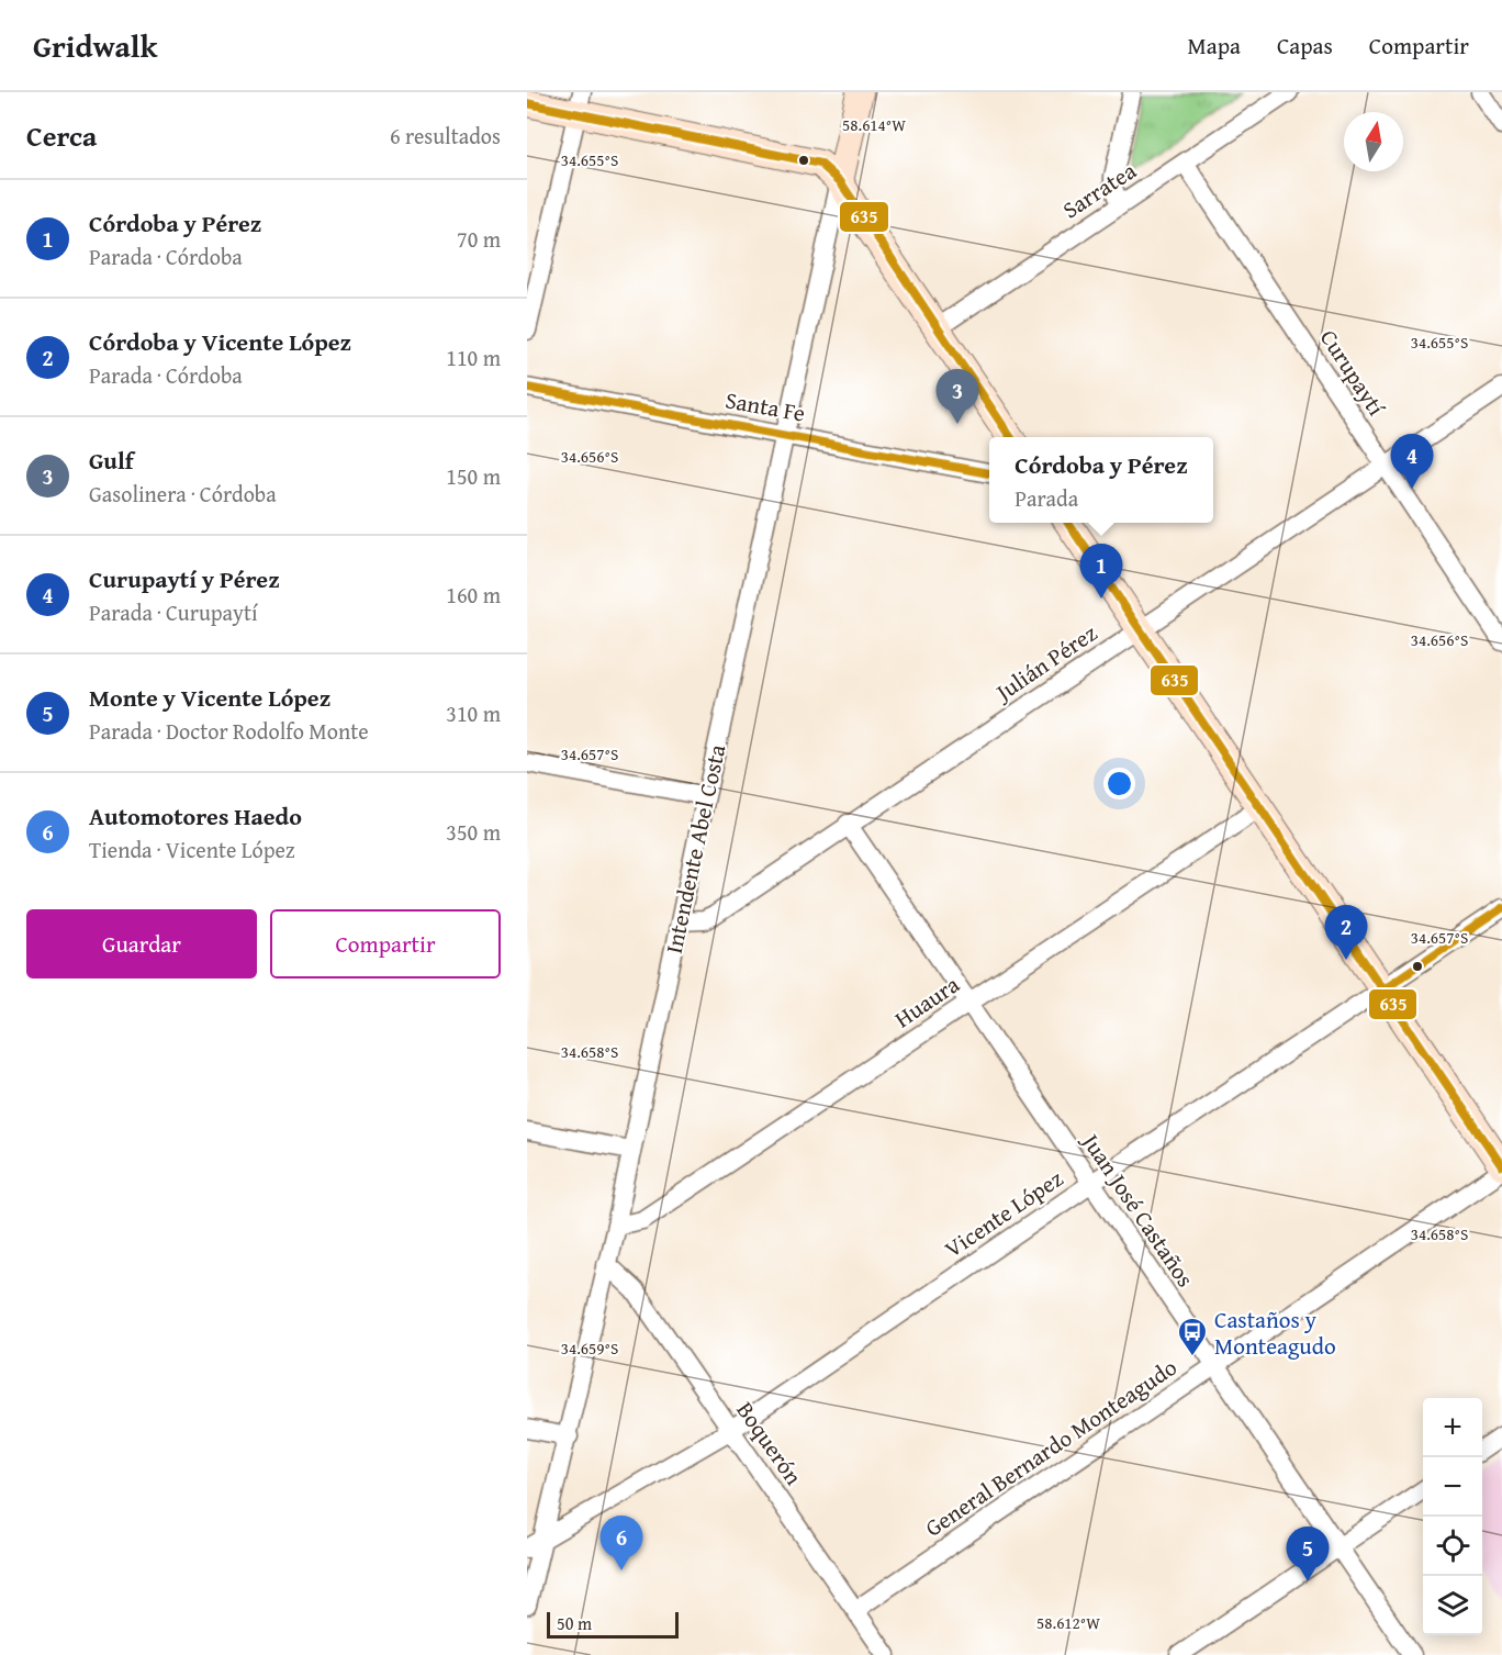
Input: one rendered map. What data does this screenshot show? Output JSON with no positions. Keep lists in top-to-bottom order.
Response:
{
  "streets": {
    "street": [
      "Sarratea",
      "Curupaytí",
      "Santa Fe",
      "Julián Pérez",
      "Intendente Abel Costa",
      "Huaura",
      "Juan José Castaños",
      "Vicente López",
      "Boquerón",
      "General Bernardo Monteagudo"
    ]
  },
  "crossings": [
    ["Sarratea", "Curupaytí"],
    ["Curupaytí", "Julián Pérez"],
    ["Santa Fe", "Intendente Abel Costa"],
    ["Julián Pérez", "Intendente Abel Costa"],
    ["Julián Pérez", "Juan José Castaños"],
    ["Intendente Abel Costa", "Huaura"],
    ["Intendente Abel Costa", "Vicente López"],
    ["Intendente Abel Costa", "Boquerón"],
    ["Huaura", "Juan José Castaños"],
    ["Juan José Castaños", "Vicente López"],
    ["Juan José Castaños", "General Bernardo Monteagudo"],
    ["Vicente López", "Boquerón"],
    ["Boquerón", "General Bernardo Monteagudo"]
  ],
  "places": {
    "bus stop": ["Castaños y Monteagudo"]
  },
  "lines": ["transit line 635"],
  "scale_bar": "50 m",
  "north": "top",
  "page": {
    "header": "Gridwalk",
    "nav": ["Mapa", "Capas", "Compartir"],
    "heading": ["Cerca", "6 resultados"],
    "list": [
      {
        "mark": "1",
        "name": "Córdoba y Pérez",
        "note": "Parada · Córdoba",
        "value": "70 m"
      },
      {
        "mark": "2",
        "name": "Córdoba y Vicente López",
        "note": "Parada · Córdoba",
        "value": "110 m"
      },
      {
        "mark": "3",
        "name": "Gulf",
        "note": "Gasolinera · Córdoba",
        "value": "150 m"
      },
      {
        "mark": "4",
        "name": "Curupaytí y Pérez",
        "note": "Parada · Curupaytí",
        "value": "160 m"
      },
      {
        "mark": "5",
        "name": "Monte y Vicente López",
        "note": "Parada · Doctor Rodolfo Monte",
        "value": "310 m"
      },
      {
        "mark": "6",
        "name": "Automotores Haedo",
        "note": "Tienda · Vicente López",
        "value": "350 m"
      }
    ],
    "pins": [
      "3",
      "4",
      "1",
      "2",
      "6",
      "5"
    ],
    "popup": ["Córdoba y Pérez", "Parada"],
    "buttons": ["Guardar", "Compartir"],
    "map_buttons": ["+", "−"],
    "scale": "50 m"
  },
  "coordinates": [
    "58.614°W",
    "34.655°S",
    "34.656°S",
    "34.657°S",
    "34.658°S",
    "34.659°S",
    "58.612°W"
  ]
}
